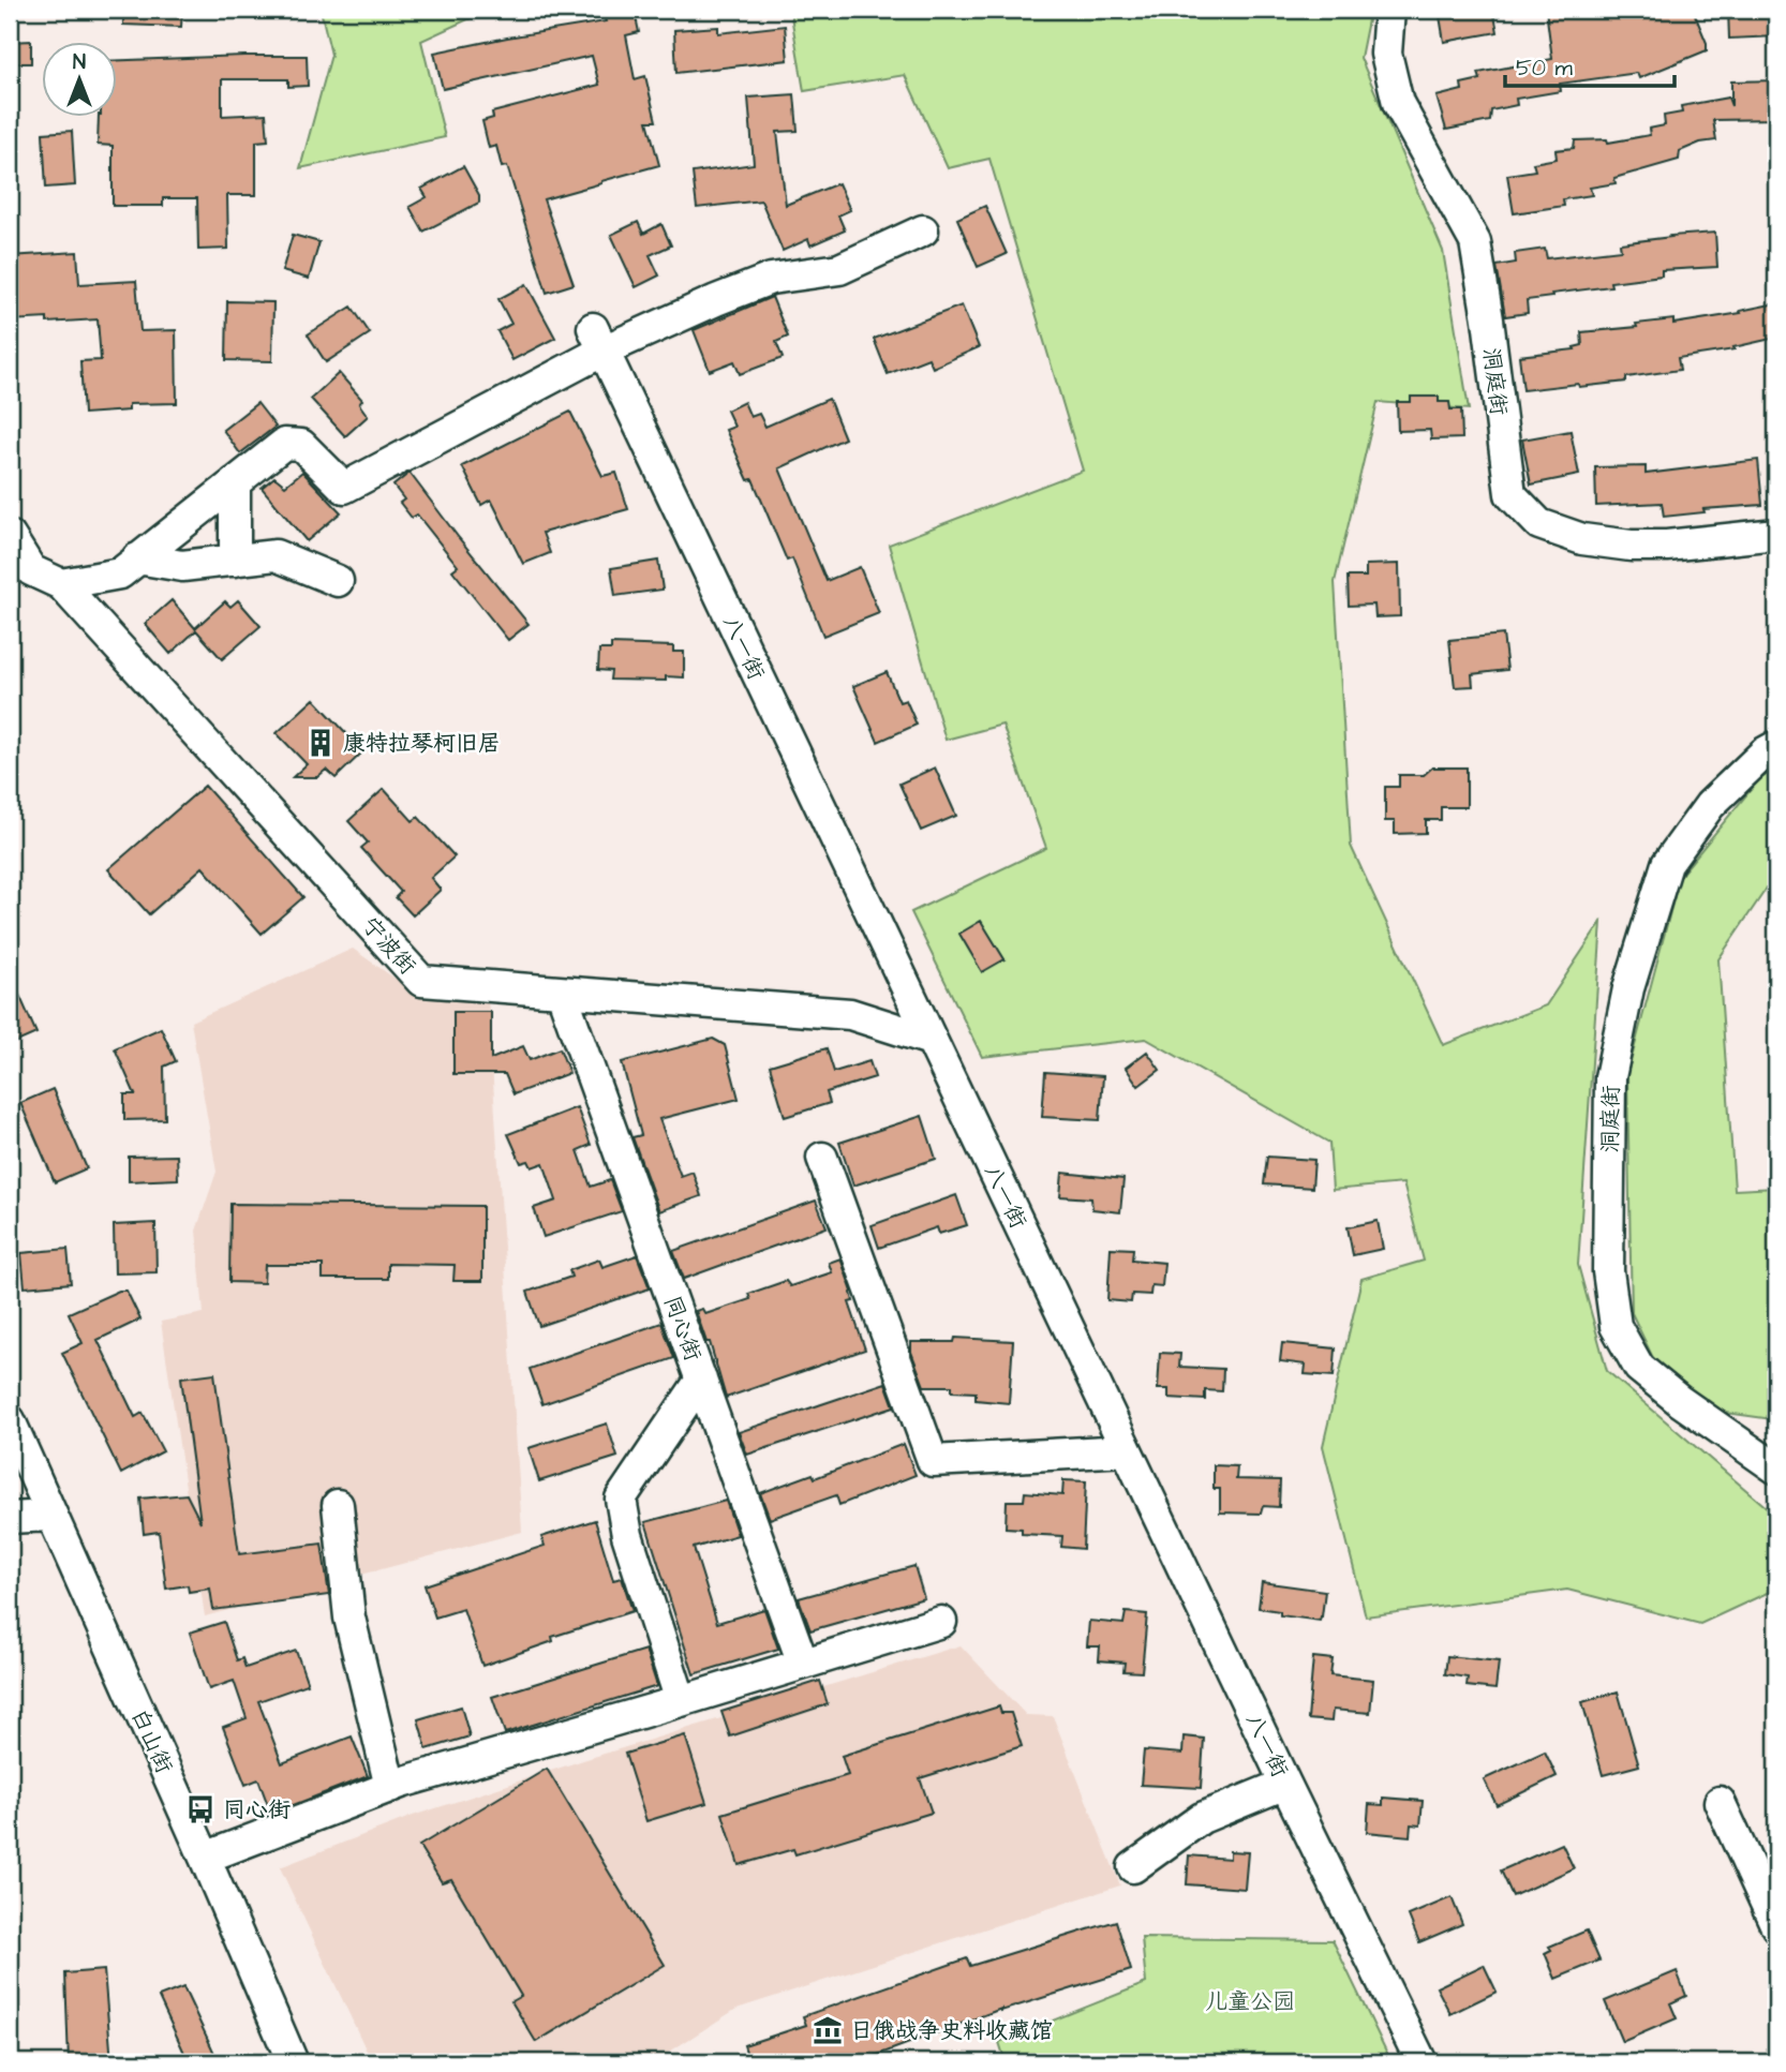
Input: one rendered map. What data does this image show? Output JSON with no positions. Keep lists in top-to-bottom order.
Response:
{
  "streets": {
    "street": [
      "洞庭街",
      "八一街",
      "宁波街",
      "同心街",
      "白山街"
    ]
  },
  "crossings": [
    ["八一街", "宁波街"],
    ["宁波街", "同心街"]
  ],
  "parks": ["儿童公园"],
  "places": {
    "building": ["康特拉琴柯旧居"],
    "bus stop": ["同心街"],
    "museum": ["日俄战争史料收藏馆"]
  },
  "scale_bar": "50 m",
  "north": "top"
}
